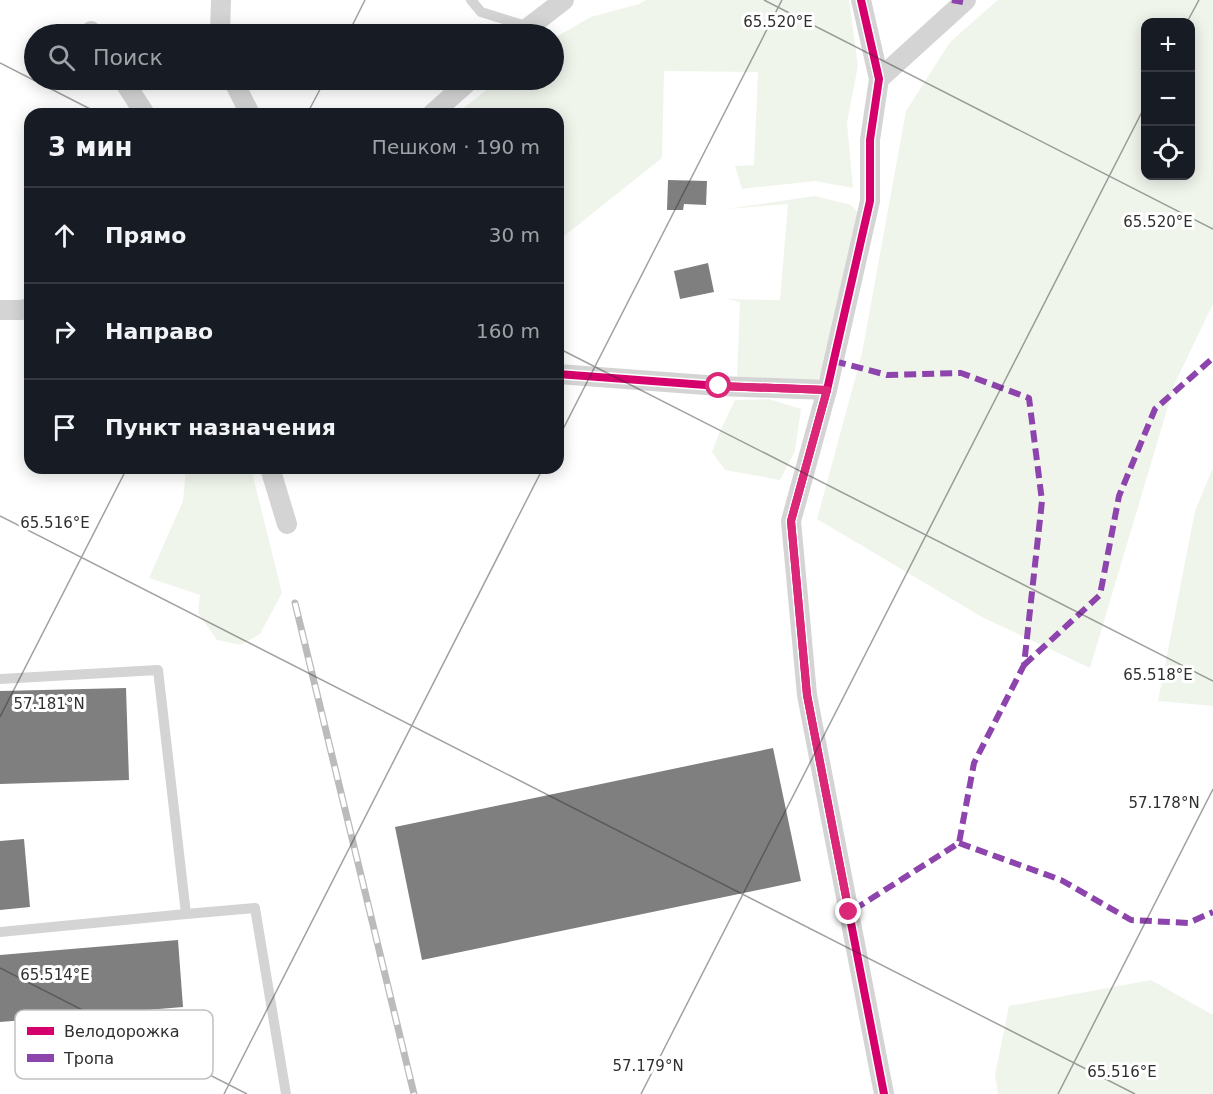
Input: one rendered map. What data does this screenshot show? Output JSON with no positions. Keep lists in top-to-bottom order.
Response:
{
  "legend": ["Велодорожка", "Тропа"],
  "page": {
    "map_buttons": ["+", "−"],
    "search": "Поиск",
    "heading": ["3 мин", "Пешком · 190 m"],
    "list": [
      ["Прямо", "30 m"],
      ["Направо", "160 m"],
      "Пункт назначения"
    ]
  },
  "coordinates": [
    "65.520°E",
    "65.516°E",
    "65.518°E",
    "57.181°N",
    "57.178°N",
    "65.514°E",
    "57.179°N"
  ]
}
